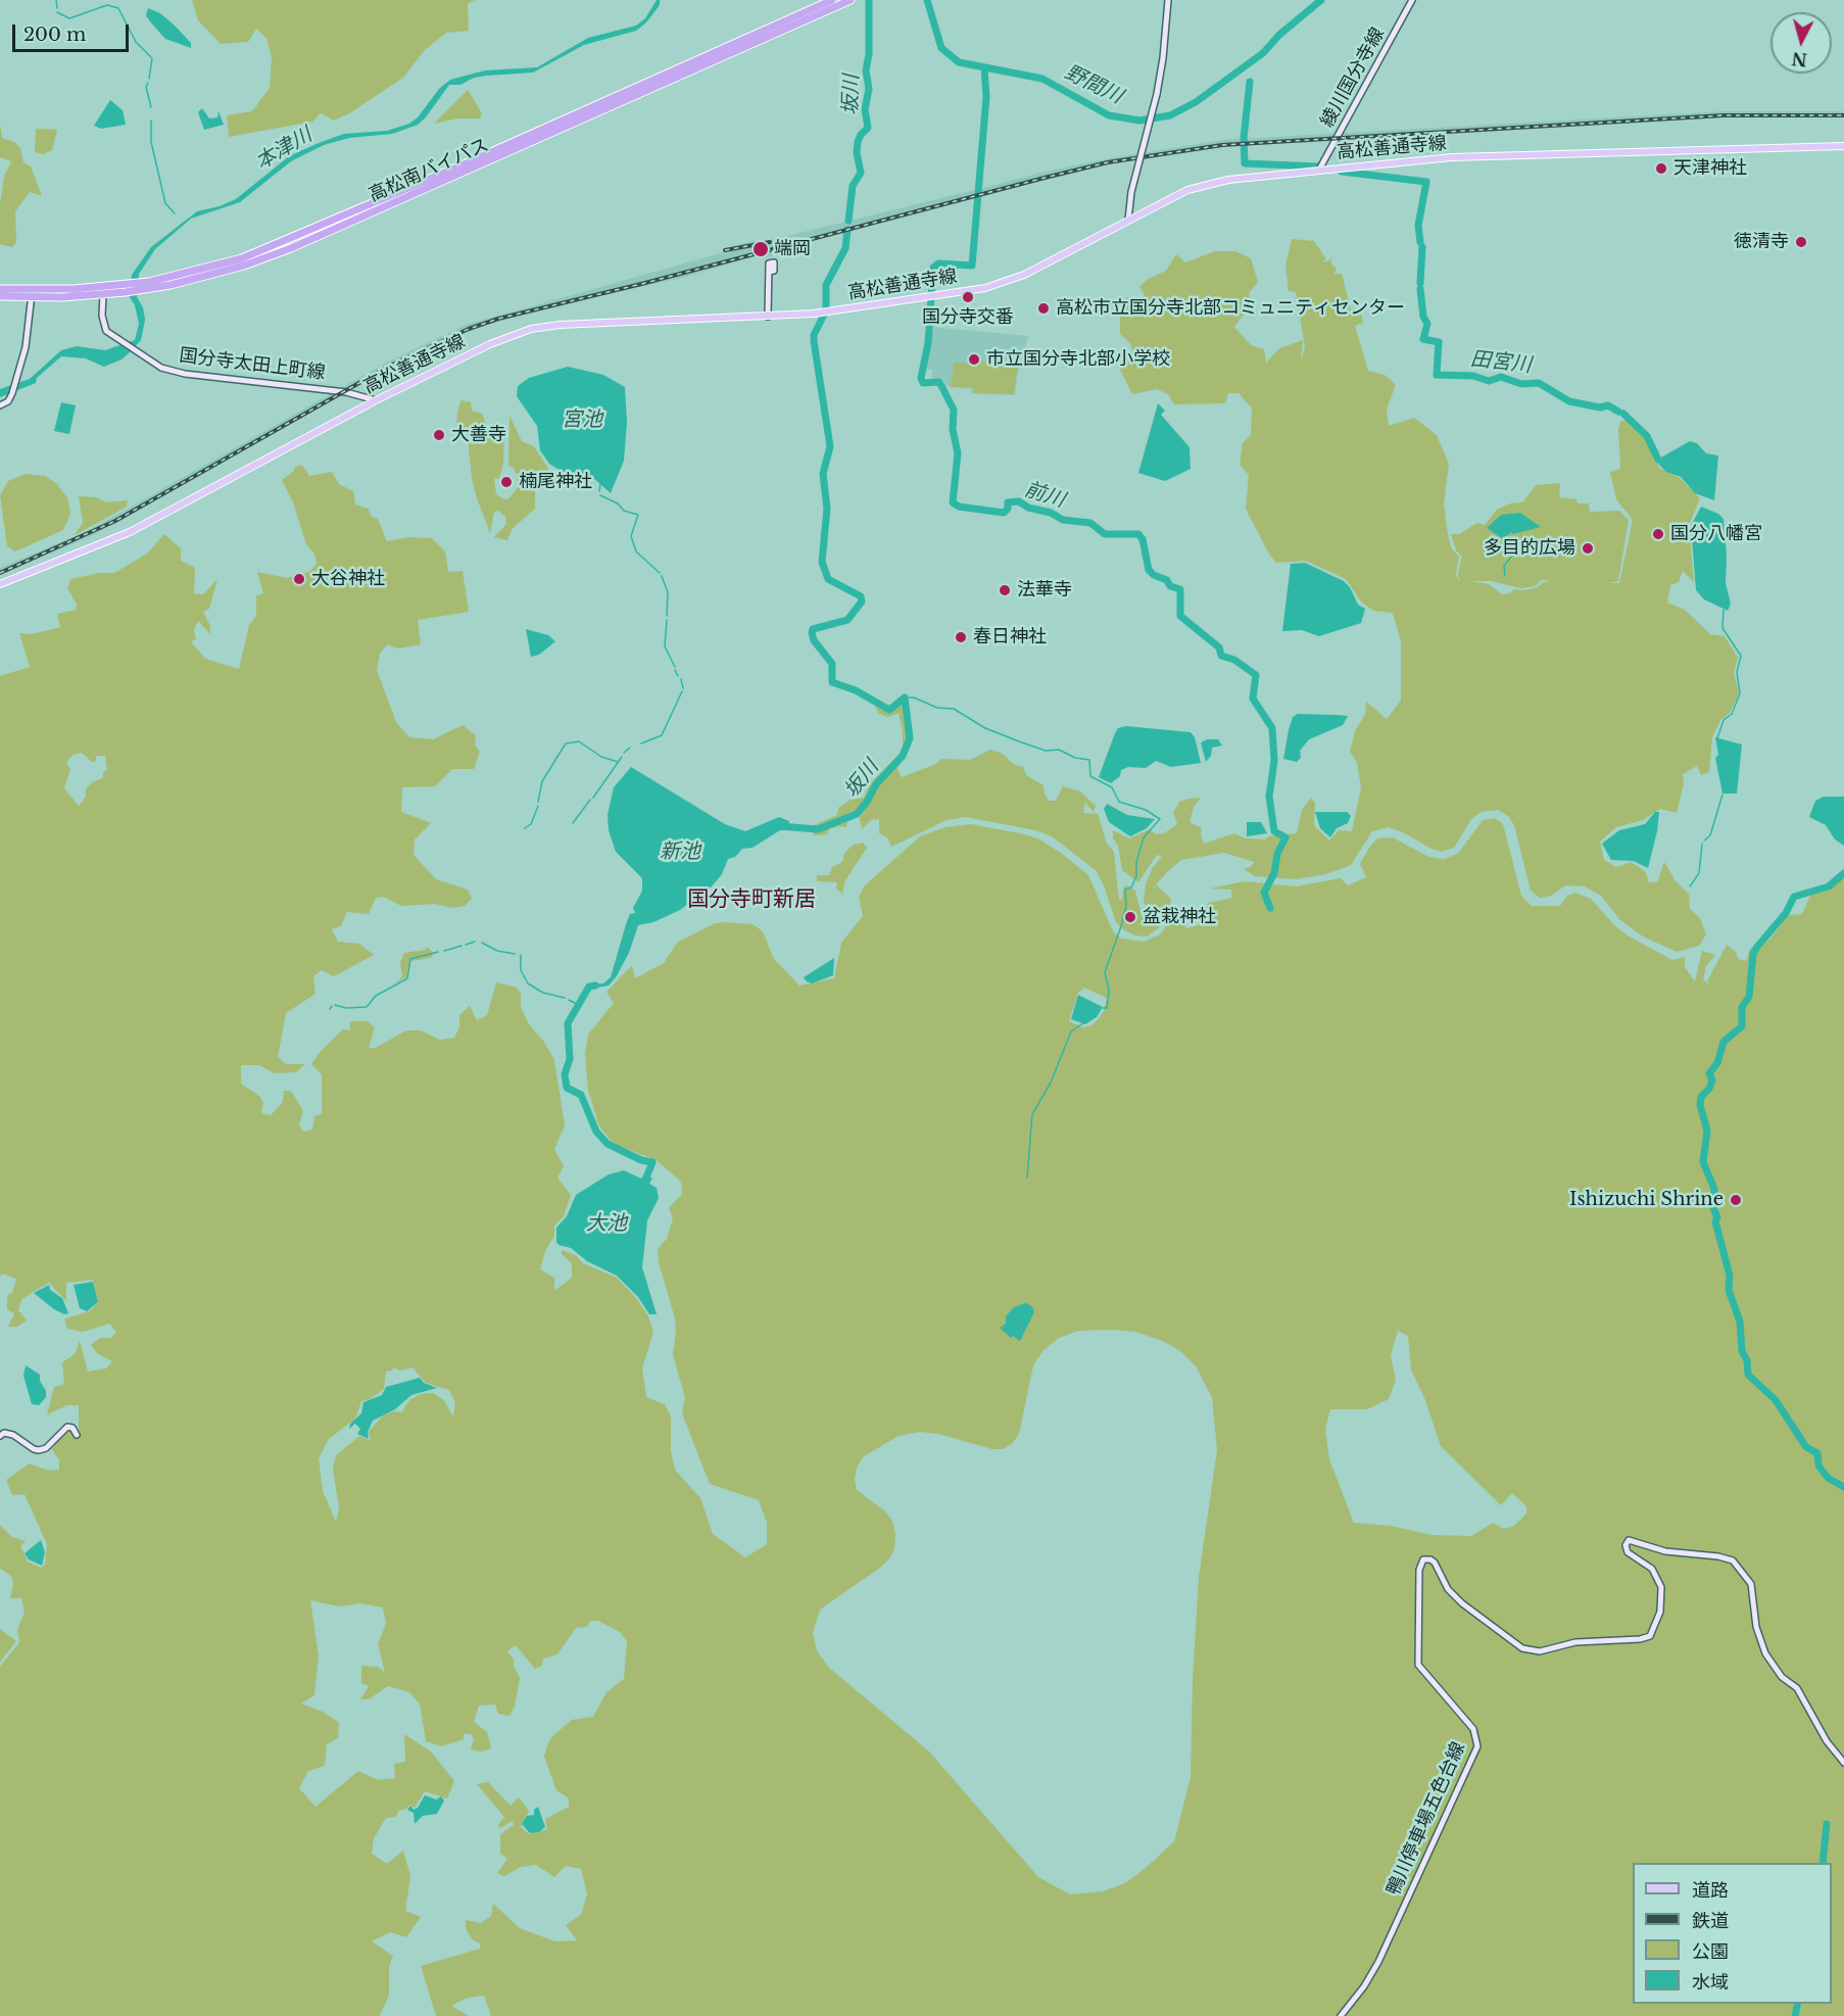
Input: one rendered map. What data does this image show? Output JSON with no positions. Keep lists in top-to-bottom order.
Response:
{
  "streets": {
    "highway": ["高松南バイパス"],
    "main road": [
      "綾川国分寺線",
      "高松善通寺線",
      "国分寺太田上町線",
      "鴨川停車場五色台線"
    ]
  },
  "crossings": [
    ["綾川国分寺線", "高松善通寺線"],
    ["高松善通寺線", "国分寺太田上町線"],
    ["高松南バイパス", "国分寺太田上町線"]
  ],
  "districts": ["国分寺町新居"],
  "water": [
    "野間川",
    "坂川",
    "本津川",
    "田宮川",
    "宮池",
    "前川",
    "新池",
    "大池"
  ],
  "places": [
    "天津神社",
    "徳清寺",
    "端岡",
    "国分寺交番",
    "高松市立国分寺北部コミュニティセンター",
    "市立国分寺北部小学校",
    "大善寺",
    "楠尾神社",
    "国分八幡宮",
    "多目的広場",
    "大谷神社",
    "法華寺",
    "春日神社",
    "盆栽神社",
    "Ishizuchi Shrine"
  ],
  "legend": [
    "道路",
    "鉄道",
    "公園",
    "水域"
  ],
  "scale_bar": "200 m",
  "north": "bottom"
}
